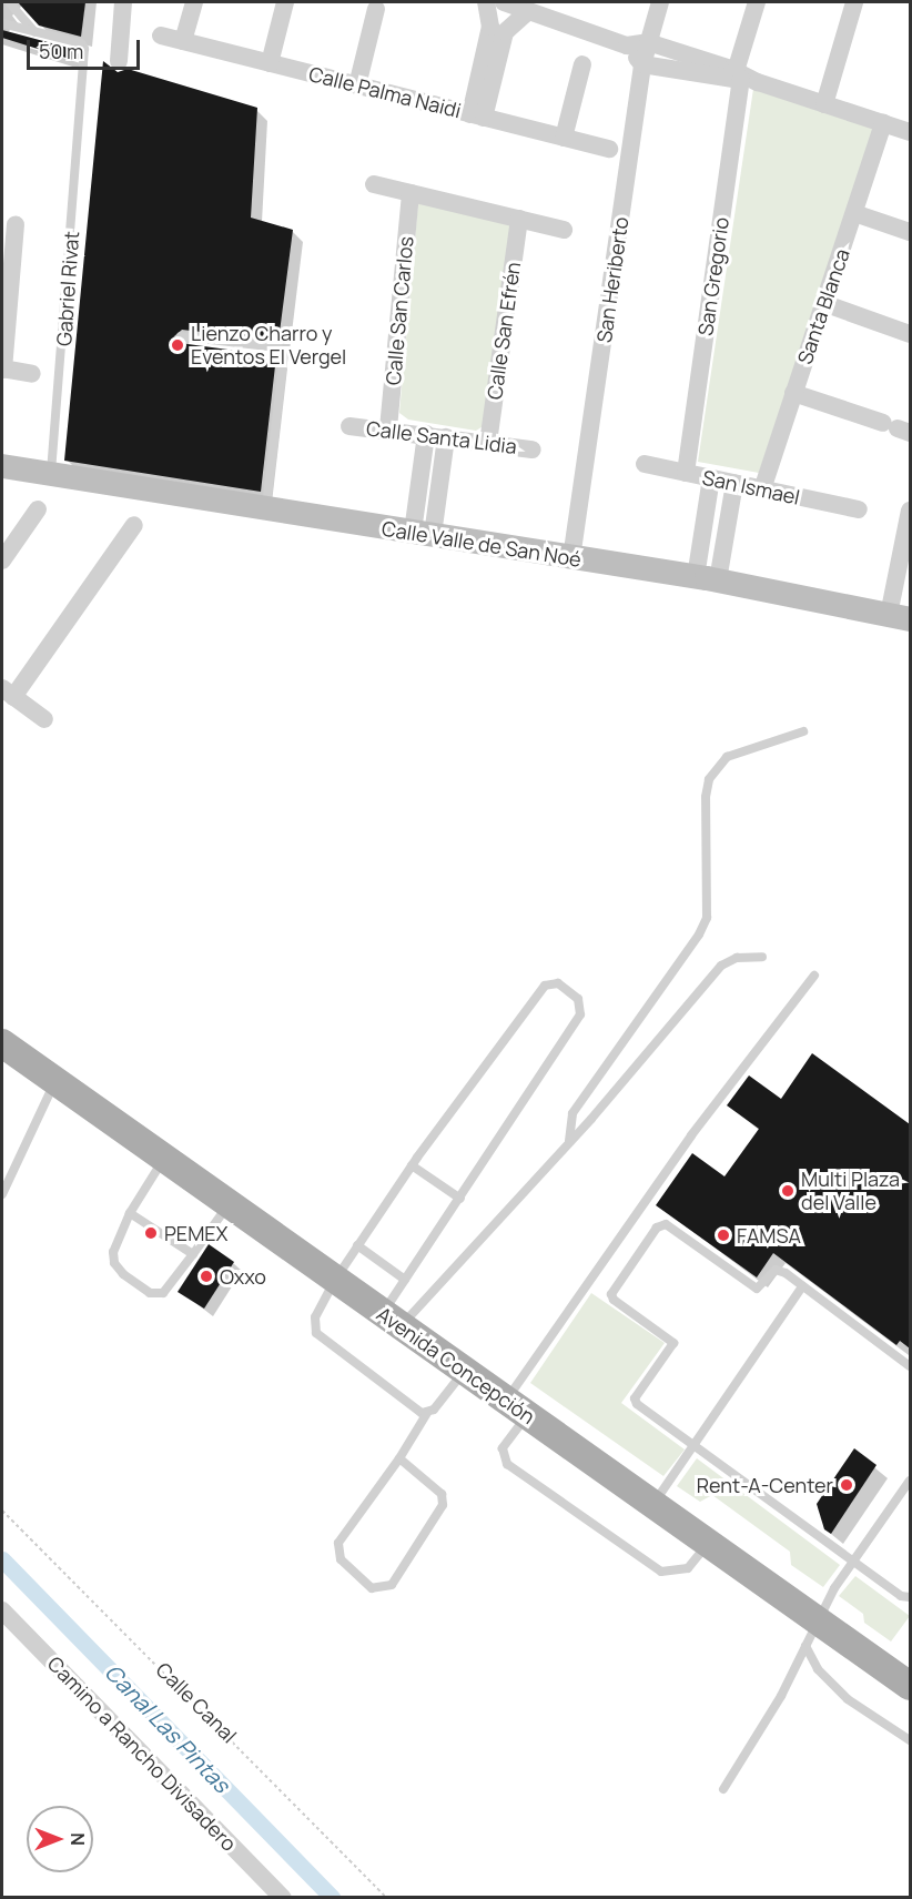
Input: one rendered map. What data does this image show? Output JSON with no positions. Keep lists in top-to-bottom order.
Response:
{
  "streets": {
    "main road": ["Avenida Concepción"],
    "street": [
      "Calle Palma Naidi",
      "San Gregorio",
      "San Heriberto",
      "Santa Blanca",
      "Calle San Carlos",
      "Calle San Efrén",
      "Calle Santa Lidia",
      "San Ismael",
      "Calle Valle de San Noé",
      "Camino a Rancho Divisadero"
    ],
    "lane": ["Gabriel Rivat"],
    "path": ["Calle Canal"]
  },
  "crossings": [
    ["San Gregorio", "San Ismael"],
    ["San Heriberto", "Calle Valle de San Noé"],
    ["Gabriel Rivat", "Calle Valle de San Noé"],
    ["Santa Blanca", "San Ismael"],
    ["Calle San Carlos", "Calle Santa Lidia"],
    ["Calle San Efrén", "Calle Santa Lidia"]
  ],
  "water": ["Canal Las Pintas"],
  "places": [
    "Lienzo Charro y Eventos El Vergel",
    "Multi Plaza del Valle",
    "PEMEX",
    "FAMSA",
    "Oxxo",
    "Rent-A-Center"
  ],
  "scale_bar": "50 m",
  "north": "right"
}
